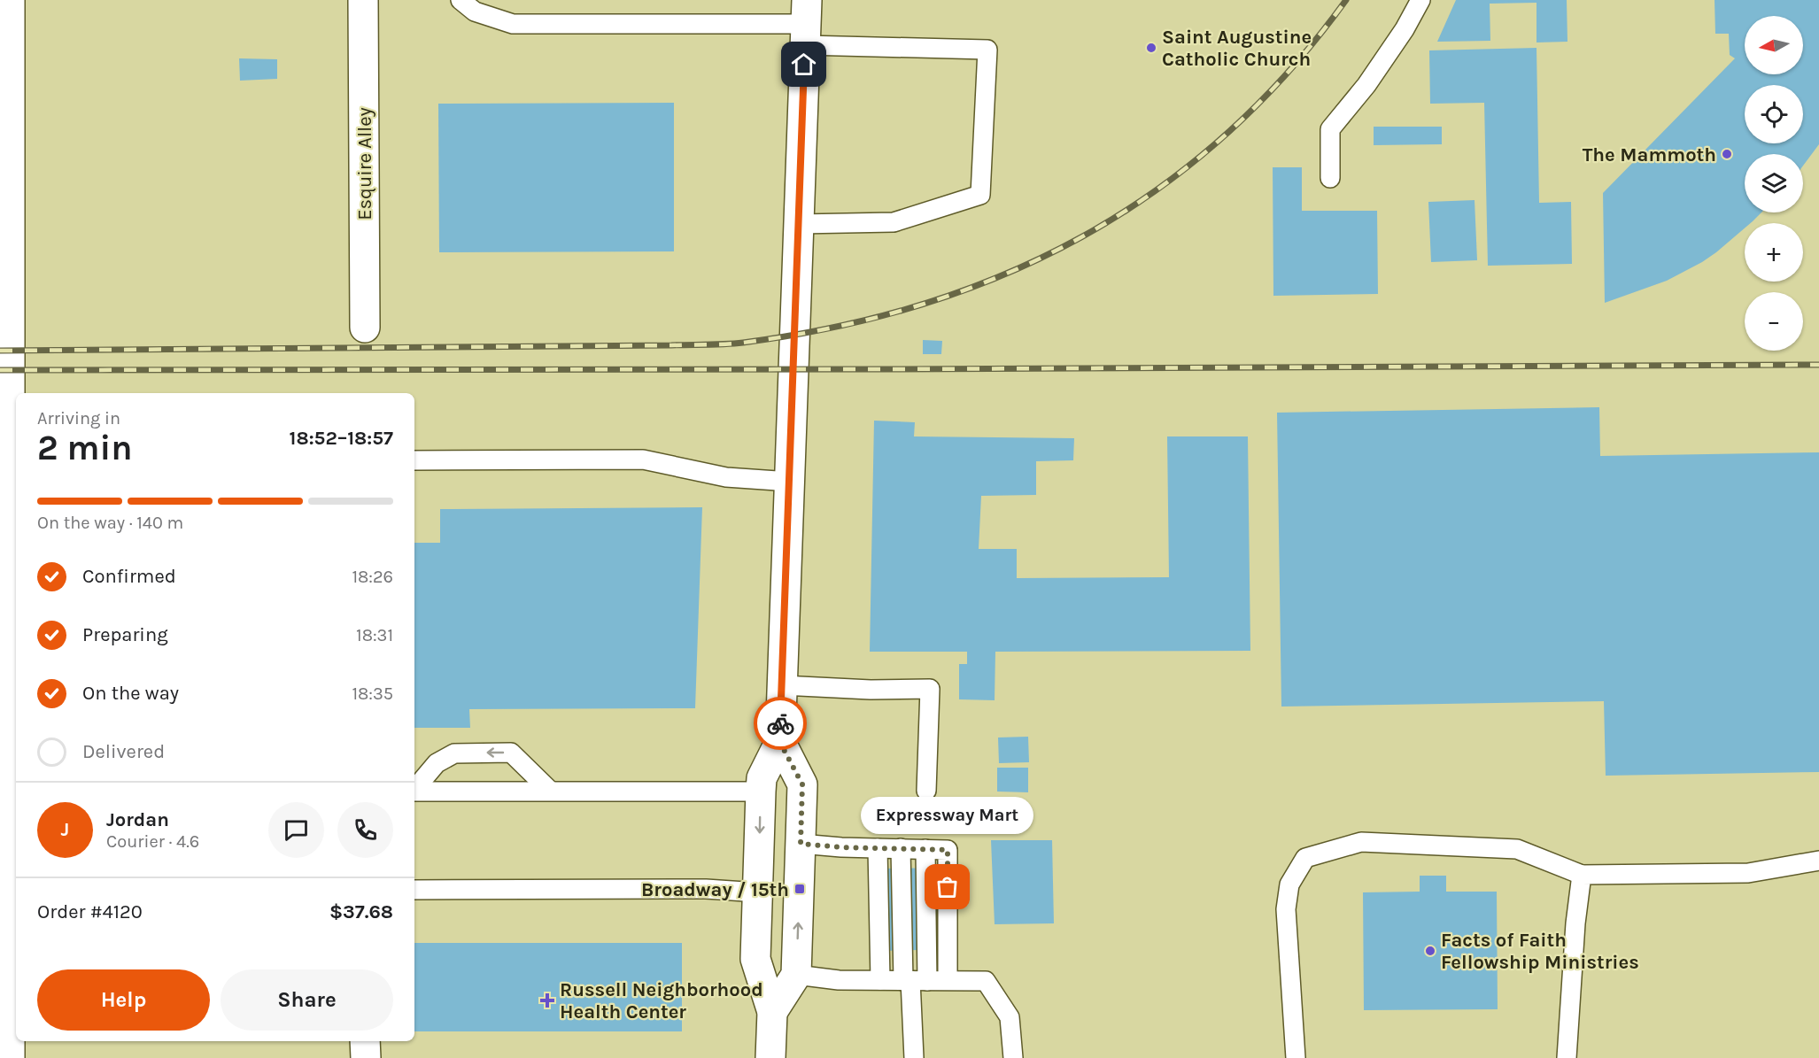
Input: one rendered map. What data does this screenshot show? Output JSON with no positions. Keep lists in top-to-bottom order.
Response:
{
  "streets": {
    "street": ["Esquire Alley"]
  },
  "places": {
    "other": [
      "Saint Augustine Catholic Church",
      "The Mammoth",
      "Expressway Mart",
      "Facts of Faith Fellowship Ministries"
    ],
    "transit": ["Broadway / 15th"],
    "health": ["Russell Neighborhood Health Center"]
  },
  "north": "left",
  "page": {
    "map_buttons": ["+", "−"],
    "heading": ["2 min", "Arriving in", "18:52–18:57"],
    "panel": [
      "Jordan",
      "Courier · 4.6",
      "Order #4120",
      "$37.68"
    ],
    "bar": "On the way · 140 m",
    "list": [
      ["Confirmed", "18:26"],
      ["Preparing", "18:31"],
      ["On the way", "18:35"],
      "Delivered"
    ],
    "bubble": "Expressway Mart",
    "round": "J",
    "buttons": ["Help", "Share"]
  }
}
